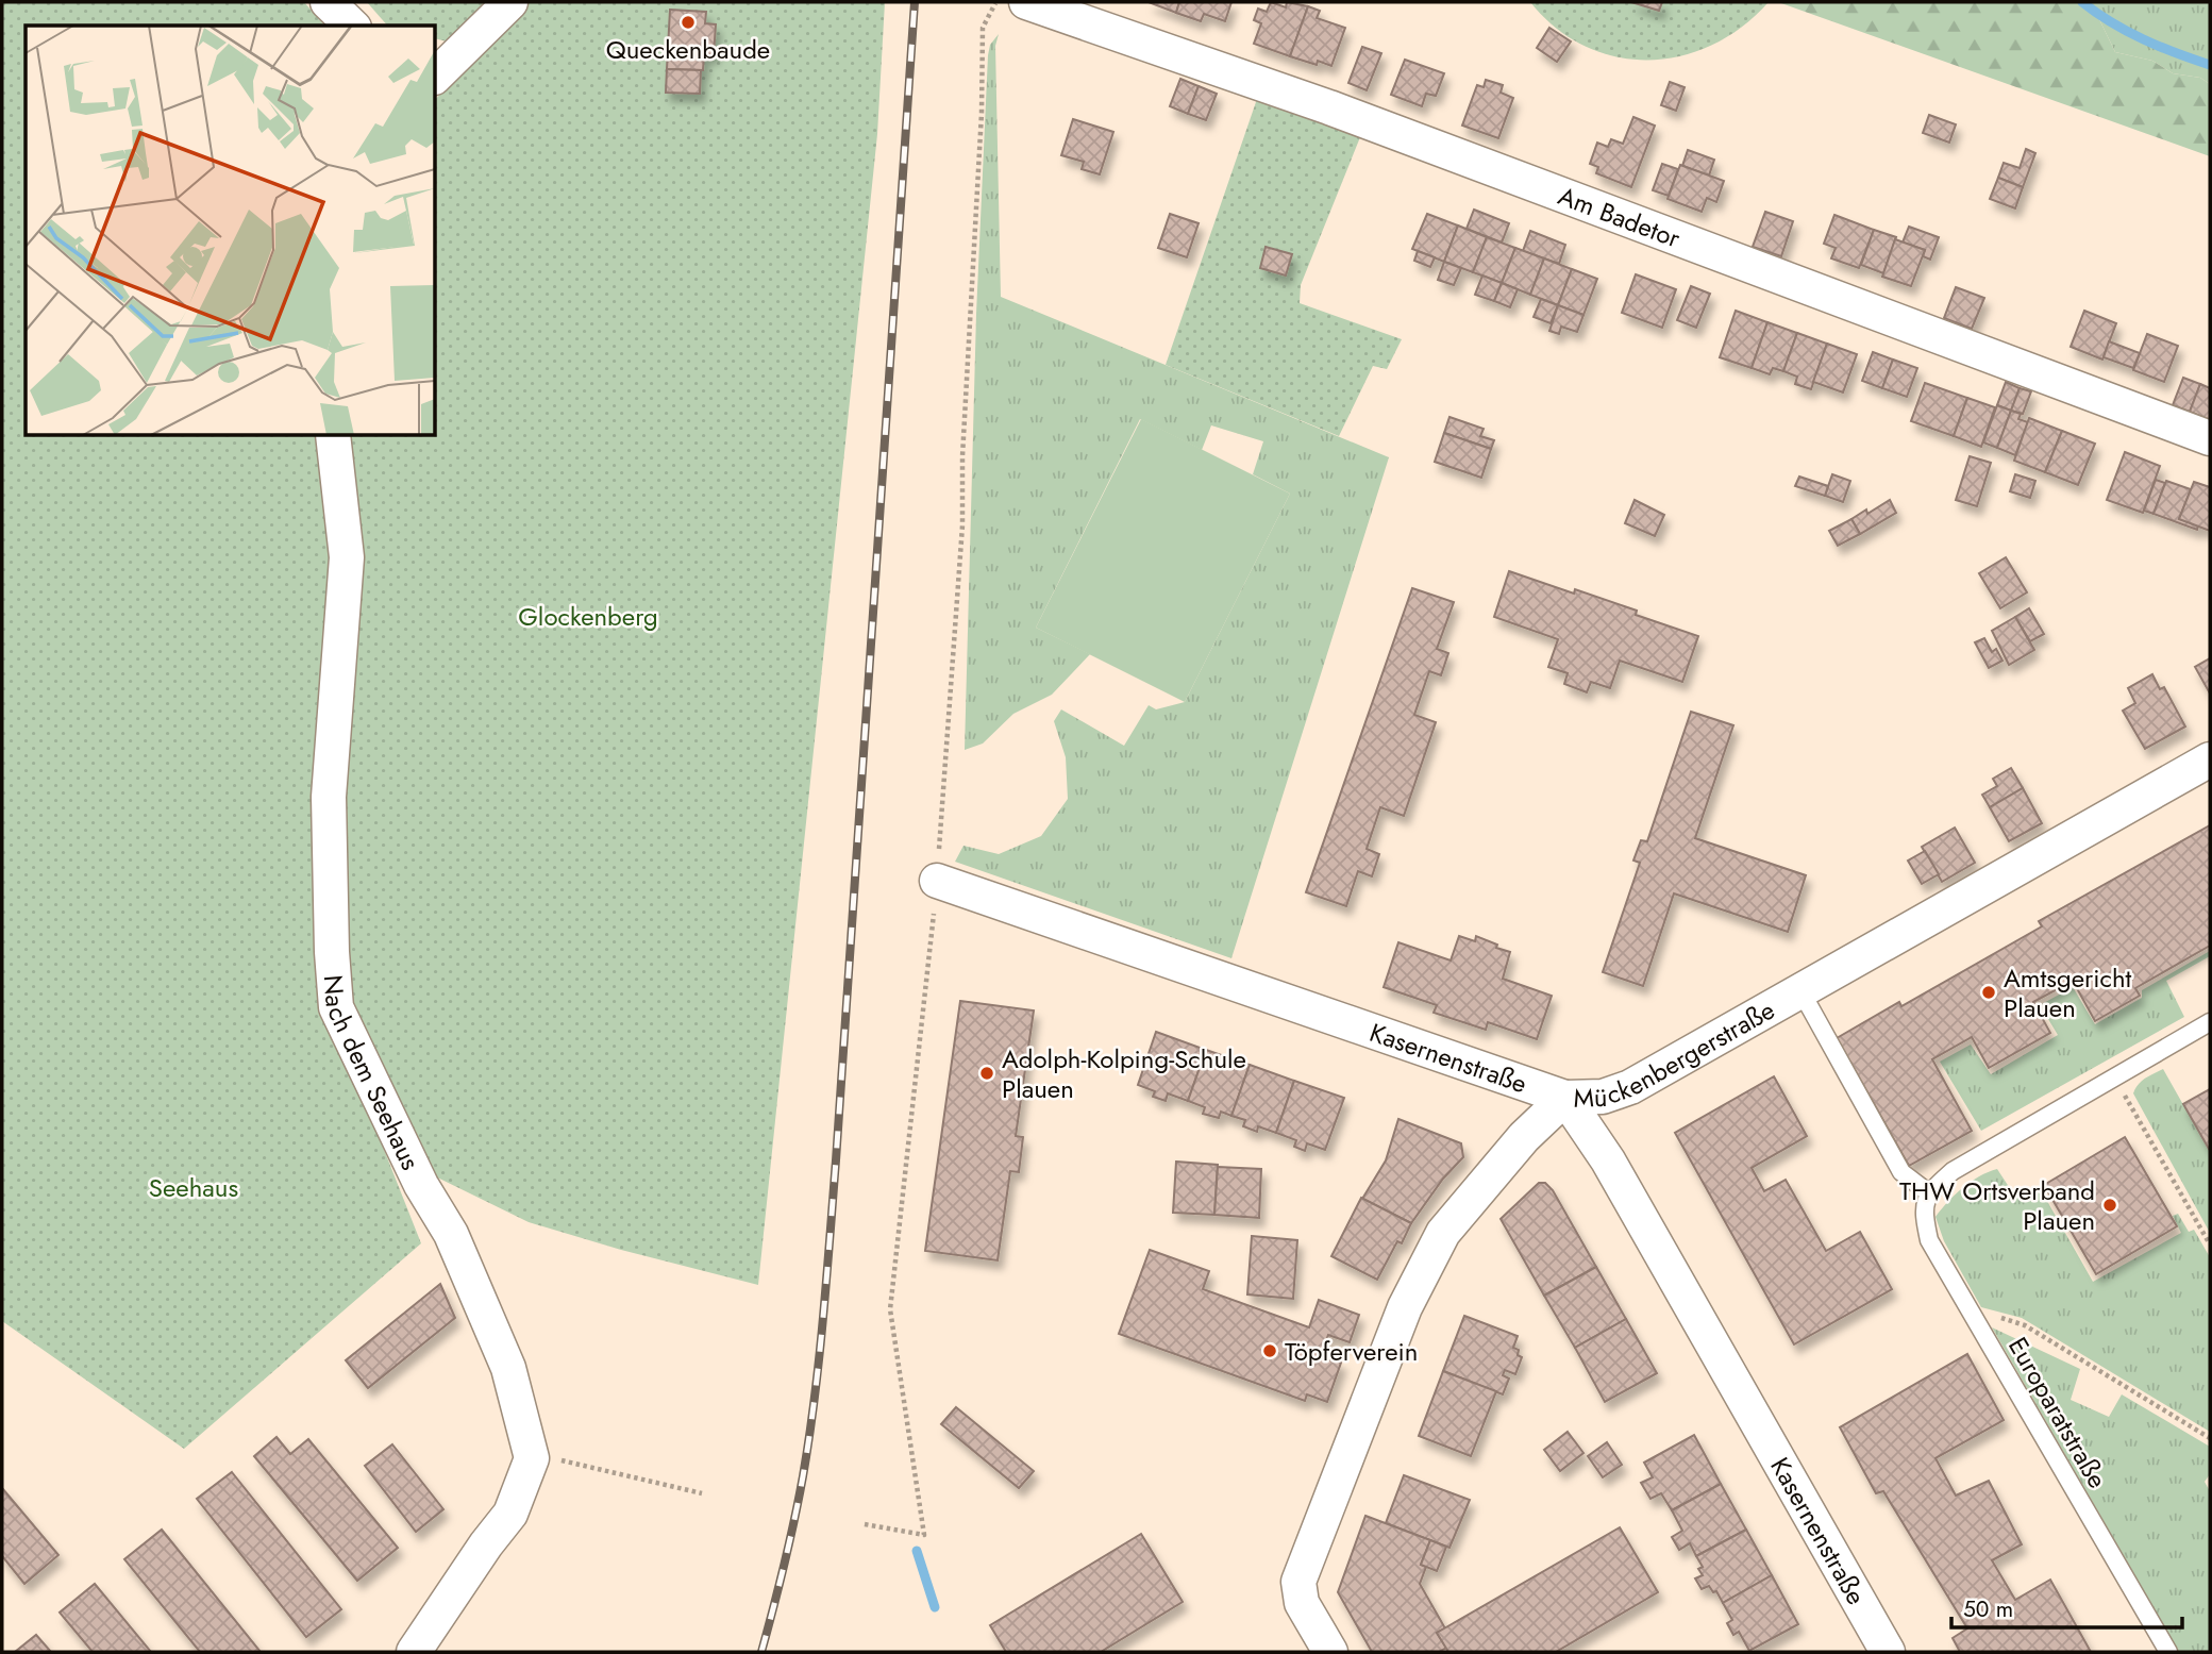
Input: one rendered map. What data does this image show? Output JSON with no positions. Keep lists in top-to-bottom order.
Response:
{
  "streets": {
    "street": [
      "Am Badetor",
      "Mückenbergerstraße",
      "Kasernenstraße",
      "Nach dem Seehaus"
    ],
    "lane": ["Europaratstraße"]
  },
  "crossings": [
    ["Mückenbergerstraße", "Kasernenstraße"]
  ],
  "parks": ["Glockenberg", "Seehaus"],
  "places": [
    "Queckenbaude",
    "Amtsgericht Plauen",
    "Adolph-Kolping-Schule Plauen",
    "THW Ortsverband Plauen",
    "Töpferverein"
  ],
  "scale_bar": "50 m"
}
